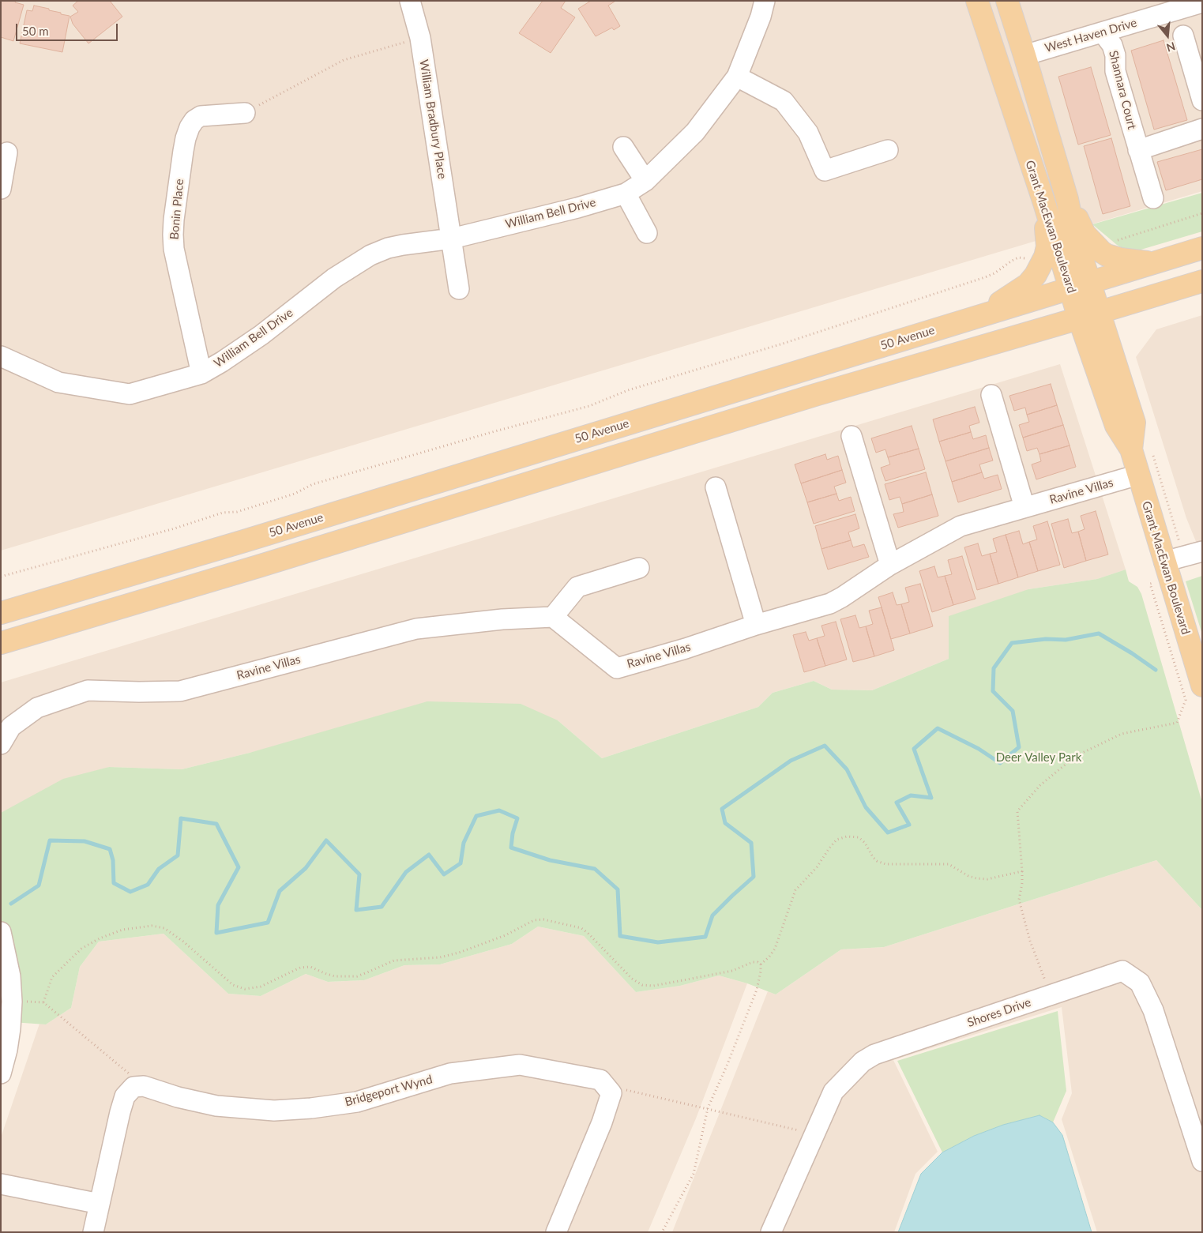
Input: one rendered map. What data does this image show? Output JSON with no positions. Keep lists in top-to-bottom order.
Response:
{
  "streets": {
    "main road": ["Grant MacEwan Boulevard", "50 Avenue"],
    "street": [
      "West Haven Drive",
      "Shannara Court",
      "William Bradbury Place",
      "Bonin Place",
      "William Bell Drive",
      "Ravine Villas",
      "Shores Drive",
      "Bridgeport Wynd"
    ]
  },
  "crossings": [
    ["West Haven Drive", "Shannara Court"],
    ["West Haven Drive", "Grant MacEwan Boulevard"],
    ["William Bradbury Place", "William Bell Drive"],
    ["Bonin Place", "William Bell Drive"],
    ["Grant MacEwan Boulevard", "50 Avenue"],
    ["Grant MacEwan Boulevard", "Ravine Villas"]
  ],
  "parks": ["Deer Valley Park"],
  "scale_bar": "50 m",
  "north": "bottom"
}
